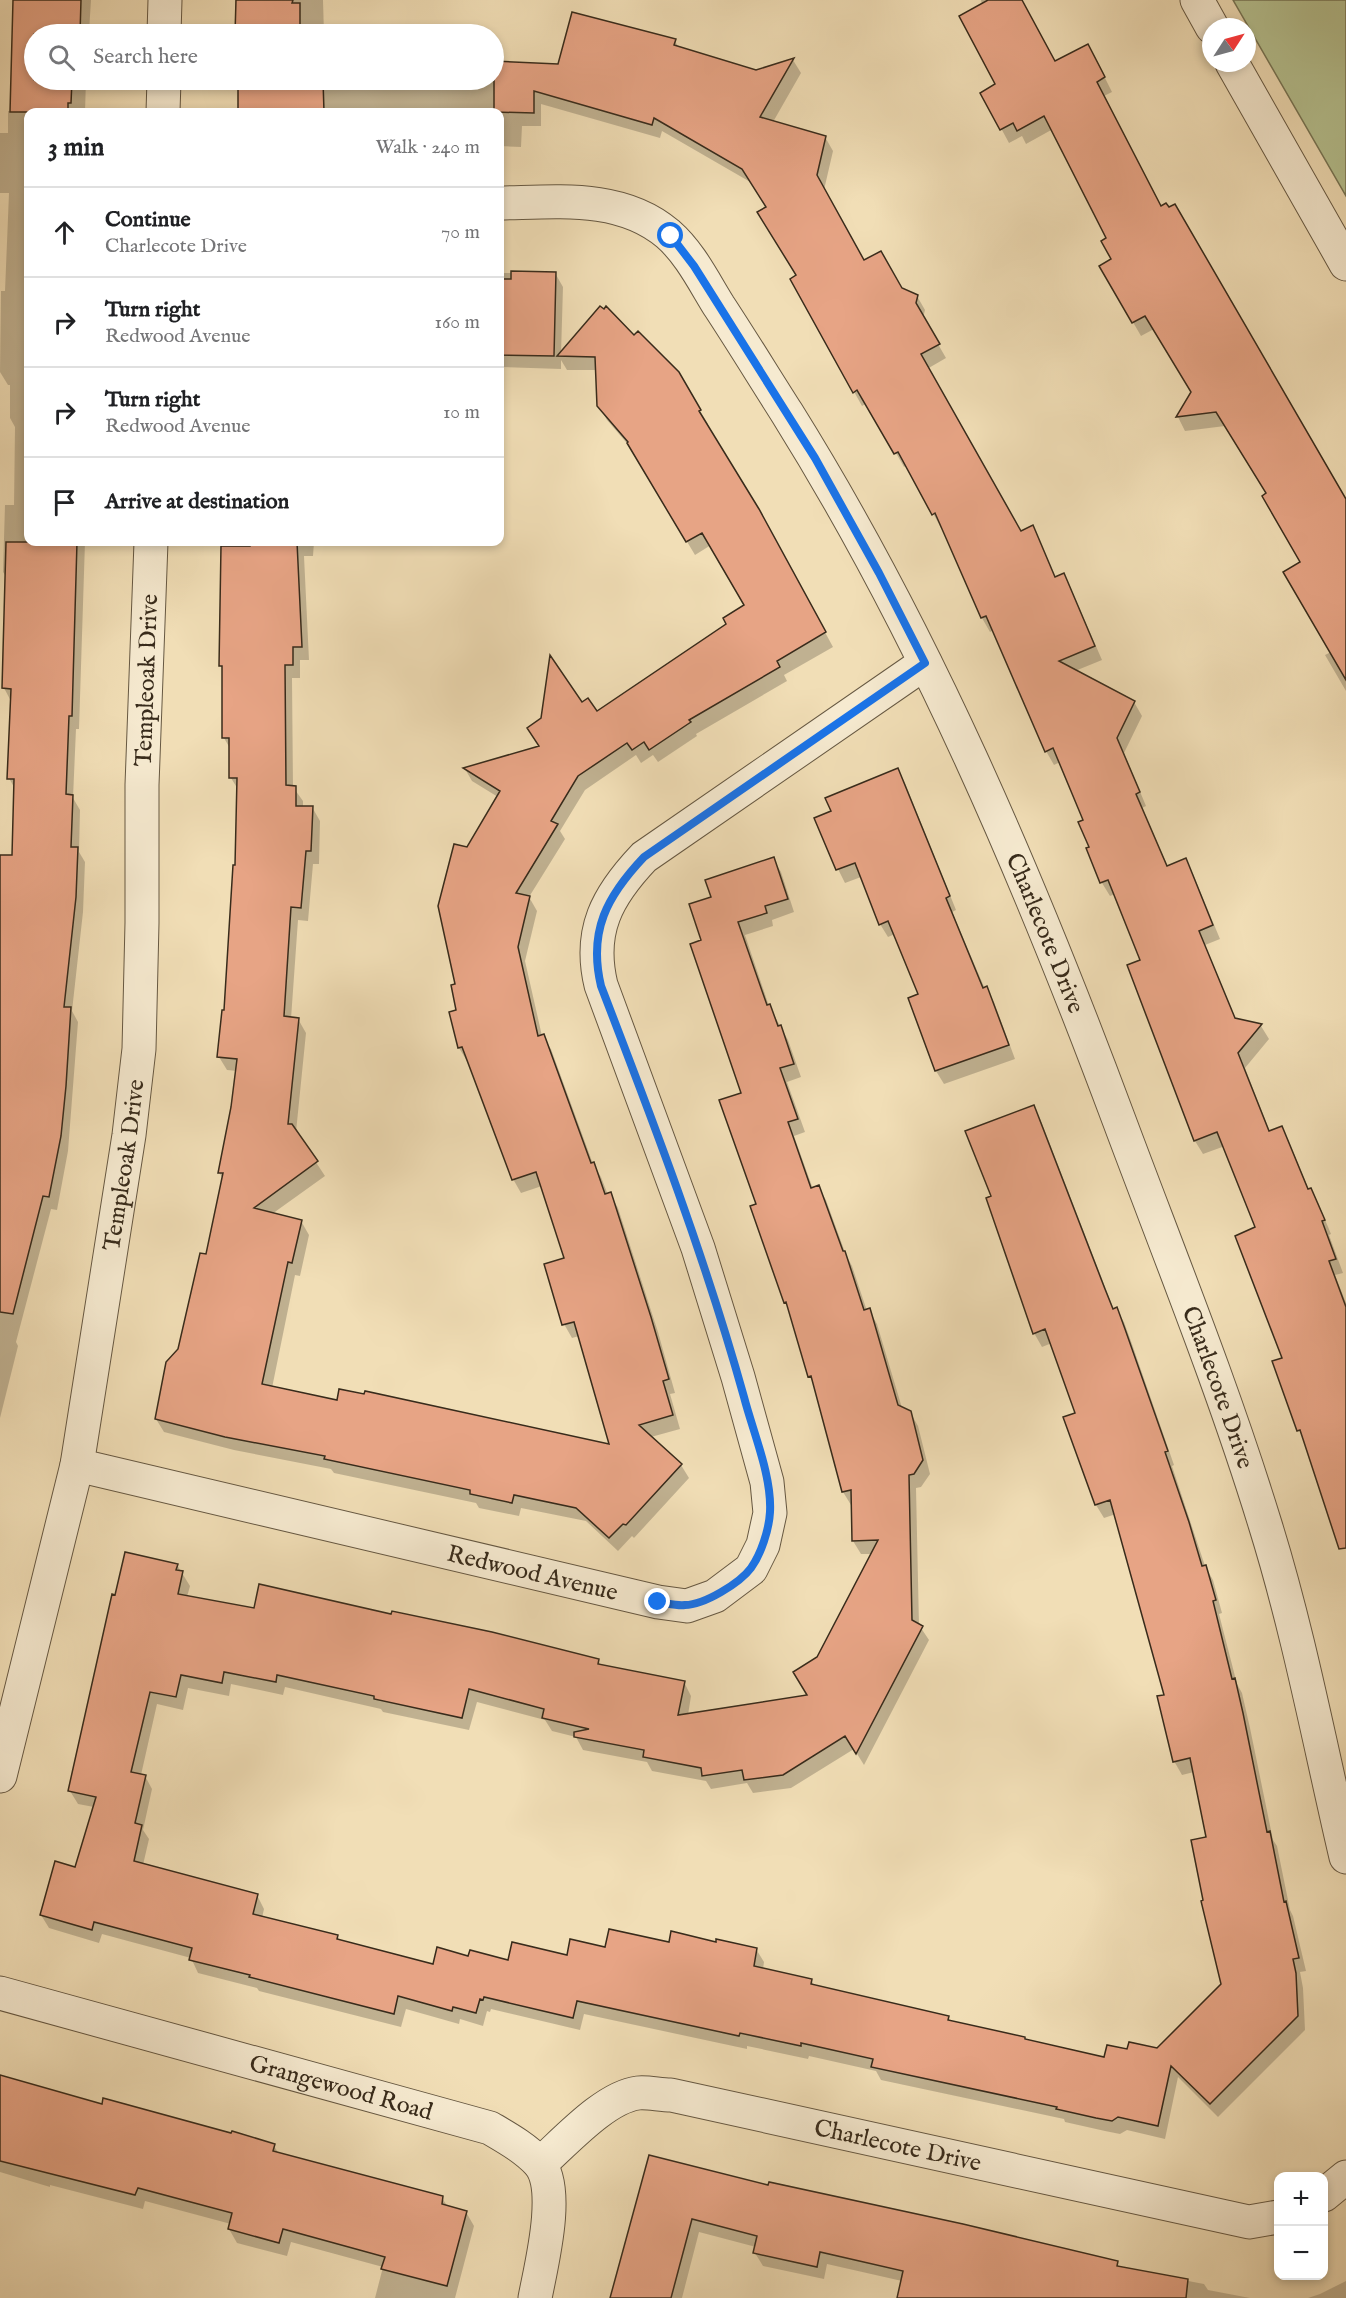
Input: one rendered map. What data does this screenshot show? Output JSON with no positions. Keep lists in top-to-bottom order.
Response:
{
  "streets": {
    "street": [
      "Templeoak Drive",
      "Charlecote Drive",
      "Redwood Avenue",
      "Grangewood Road"
    ]
  },
  "crossings": [
    ["Templeoak Drive", "Redwood Avenue"],
    ["Charlecote Drive", "Redwood Avenue"],
    ["Charlecote Drive", "Grangewood Road"]
  ],
  "north": "top right",
  "page": {
    "search": "Search here",
    "heading": ["3 min", "Walk · 240 m"],
    "list": [
      ["Continue", "Charlecote Drive", "70 m"],
      ["Turn right", "Redwood Avenue", "160 m"],
      ["Turn right", "Redwood Avenue", "10 m"],
      "Arrive at destination"
    ],
    "map_buttons": ["+", "−"]
  }
}
